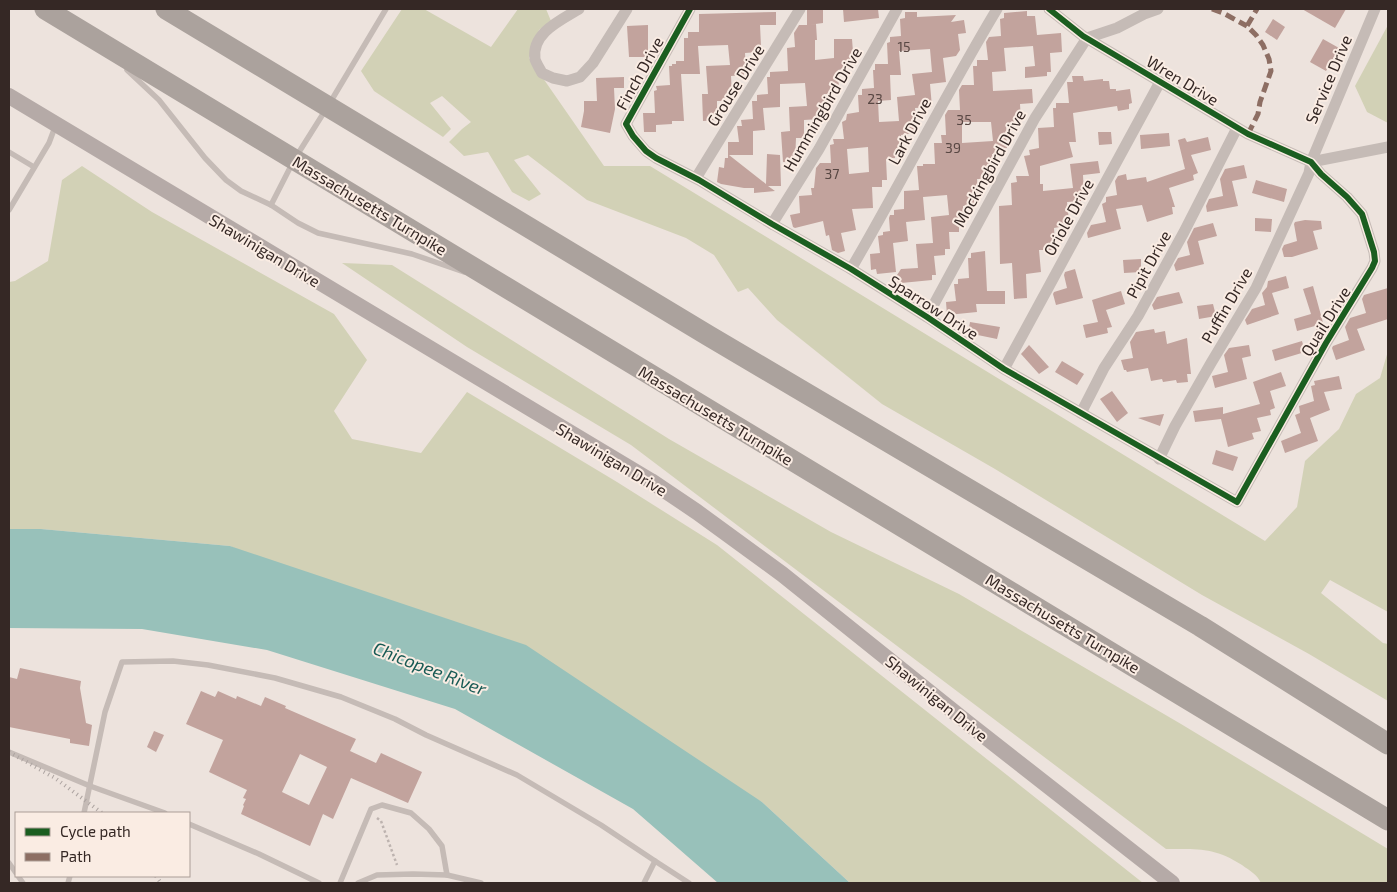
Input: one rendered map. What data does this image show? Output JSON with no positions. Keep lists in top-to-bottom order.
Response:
{
  "streets": {
    "highway": ["Massachusetts Turnpike"],
    "main road": ["Shawinigan Drive"],
    "street": [
      "Finch Drive",
      "Service Drive",
      "Wren Drive",
      "Grouse Drive",
      "Hummingbird Drive",
      "Lark Drive",
      "Mockingbird Drive",
      "Oriole Drive",
      "Pipit Drive",
      "Puffin Drive",
      "Sparrow Drive",
      "Quail Drive"
    ]
  },
  "crossings": [
    ["Finch Drive", "Sparrow Drive"],
    ["Service Drive", "Wren Drive"],
    ["Service Drive", "Puffin Drive"],
    ["Service Drive", "Quail Drive"],
    ["Wren Drive", "Mockingbird Drive"],
    ["Wren Drive", "Oriole Drive"],
    ["Wren Drive", "Pipit Drive"],
    ["Wren Drive", "Puffin Drive"],
    ["Wren Drive", "Quail Drive"],
    ["Grouse Drive", "Sparrow Drive"],
    ["Hummingbird Drive", "Sparrow Drive"],
    ["Lark Drive", "Sparrow Drive"],
    ["Mockingbird Drive", "Sparrow Drive"],
    ["Oriole Drive", "Sparrow Drive"],
    ["Pipit Drive", "Sparrow Drive"],
    ["Puffin Drive", "Sparrow Drive"],
    ["Puffin Drive", "Quail Drive"],
    ["Sparrow Drive", "Quail Drive"]
  ],
  "water": ["Chicopee River"],
  "house_numbers": [
    "15",
    "23",
    "35",
    "39",
    "37"
  ],
  "legend": ["Cycle path", "Path"]
}
